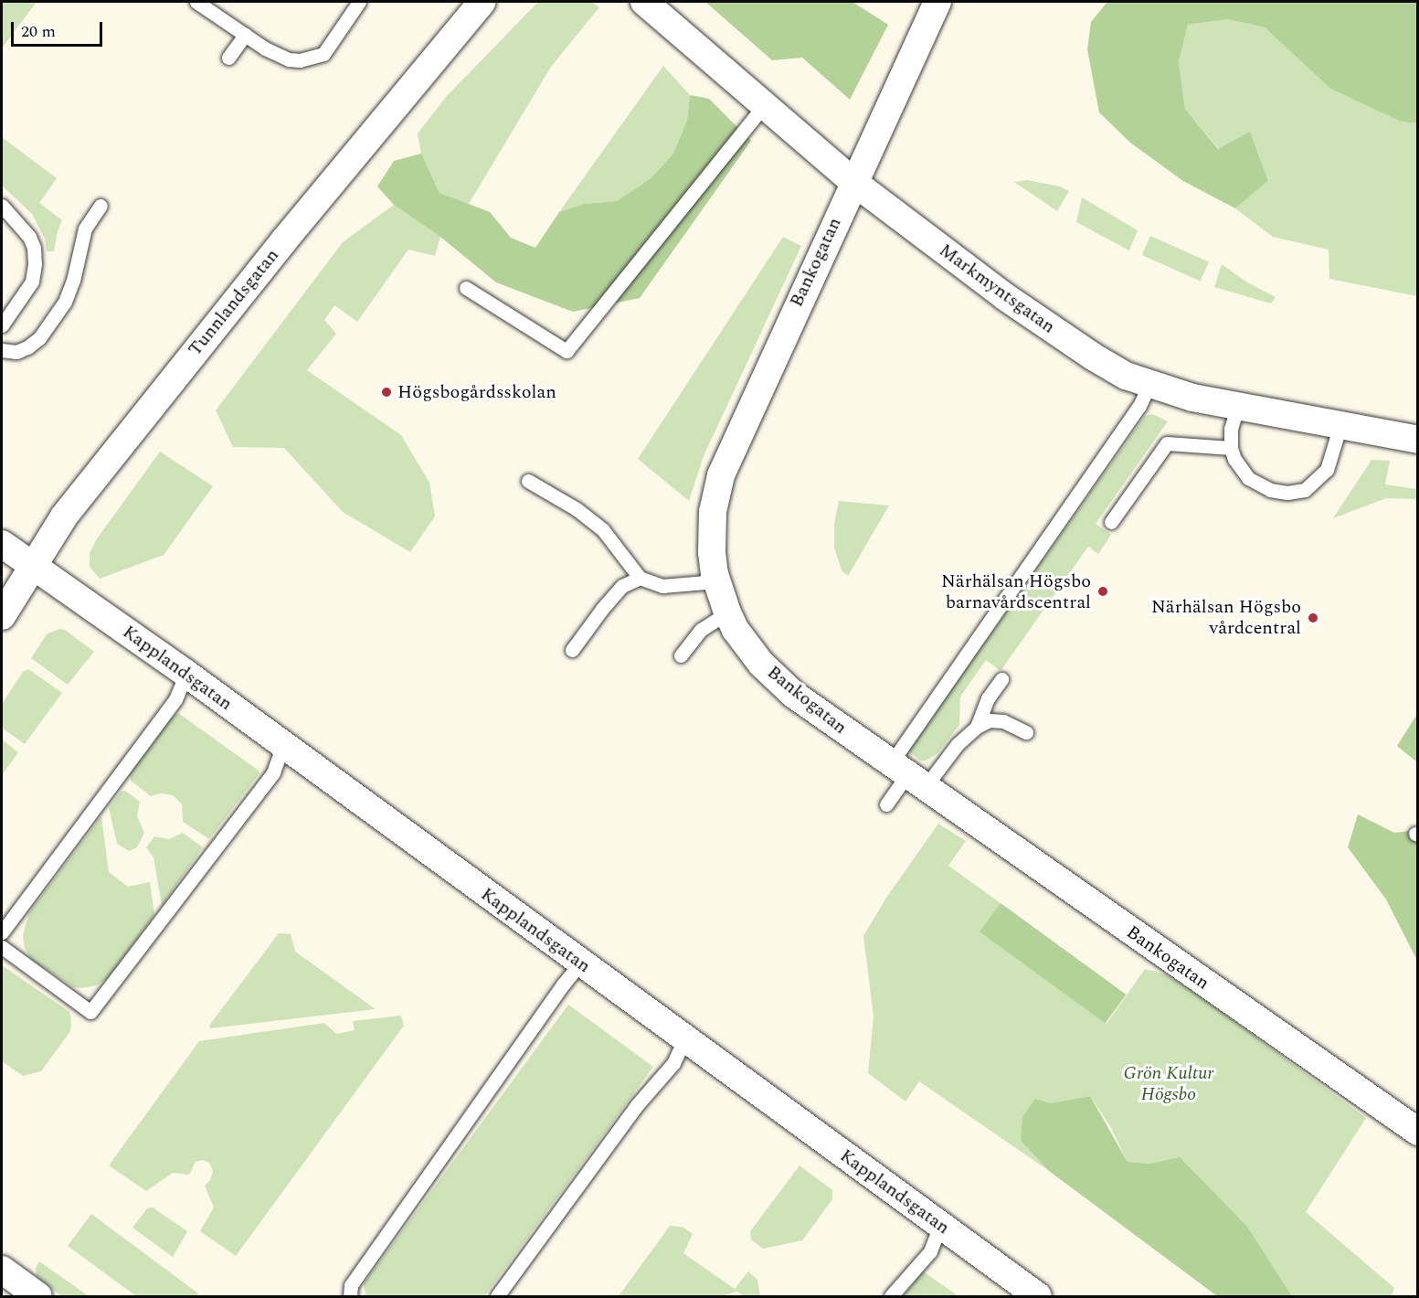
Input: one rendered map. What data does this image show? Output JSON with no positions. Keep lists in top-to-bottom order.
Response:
{
  "streets": {
    "street": [
      "Bankogatan",
      "Markmyntsgatan",
      "Tunnlandsgatan",
      "Kapplandsgatan"
    ]
  },
  "crossings": [
    ["Bankogatan", "Markmyntsgatan"],
    ["Tunnlandsgatan", "Kapplandsgatan"]
  ],
  "parks": ["Grön Kultur Högsbo"],
  "places": ["Högsbogårdsskolan", "Närhälsan Högsbo barnavårdscentral", "Närhälsan Högsbo vårdcentral"],
  "scale_bar": "20 m"
}
